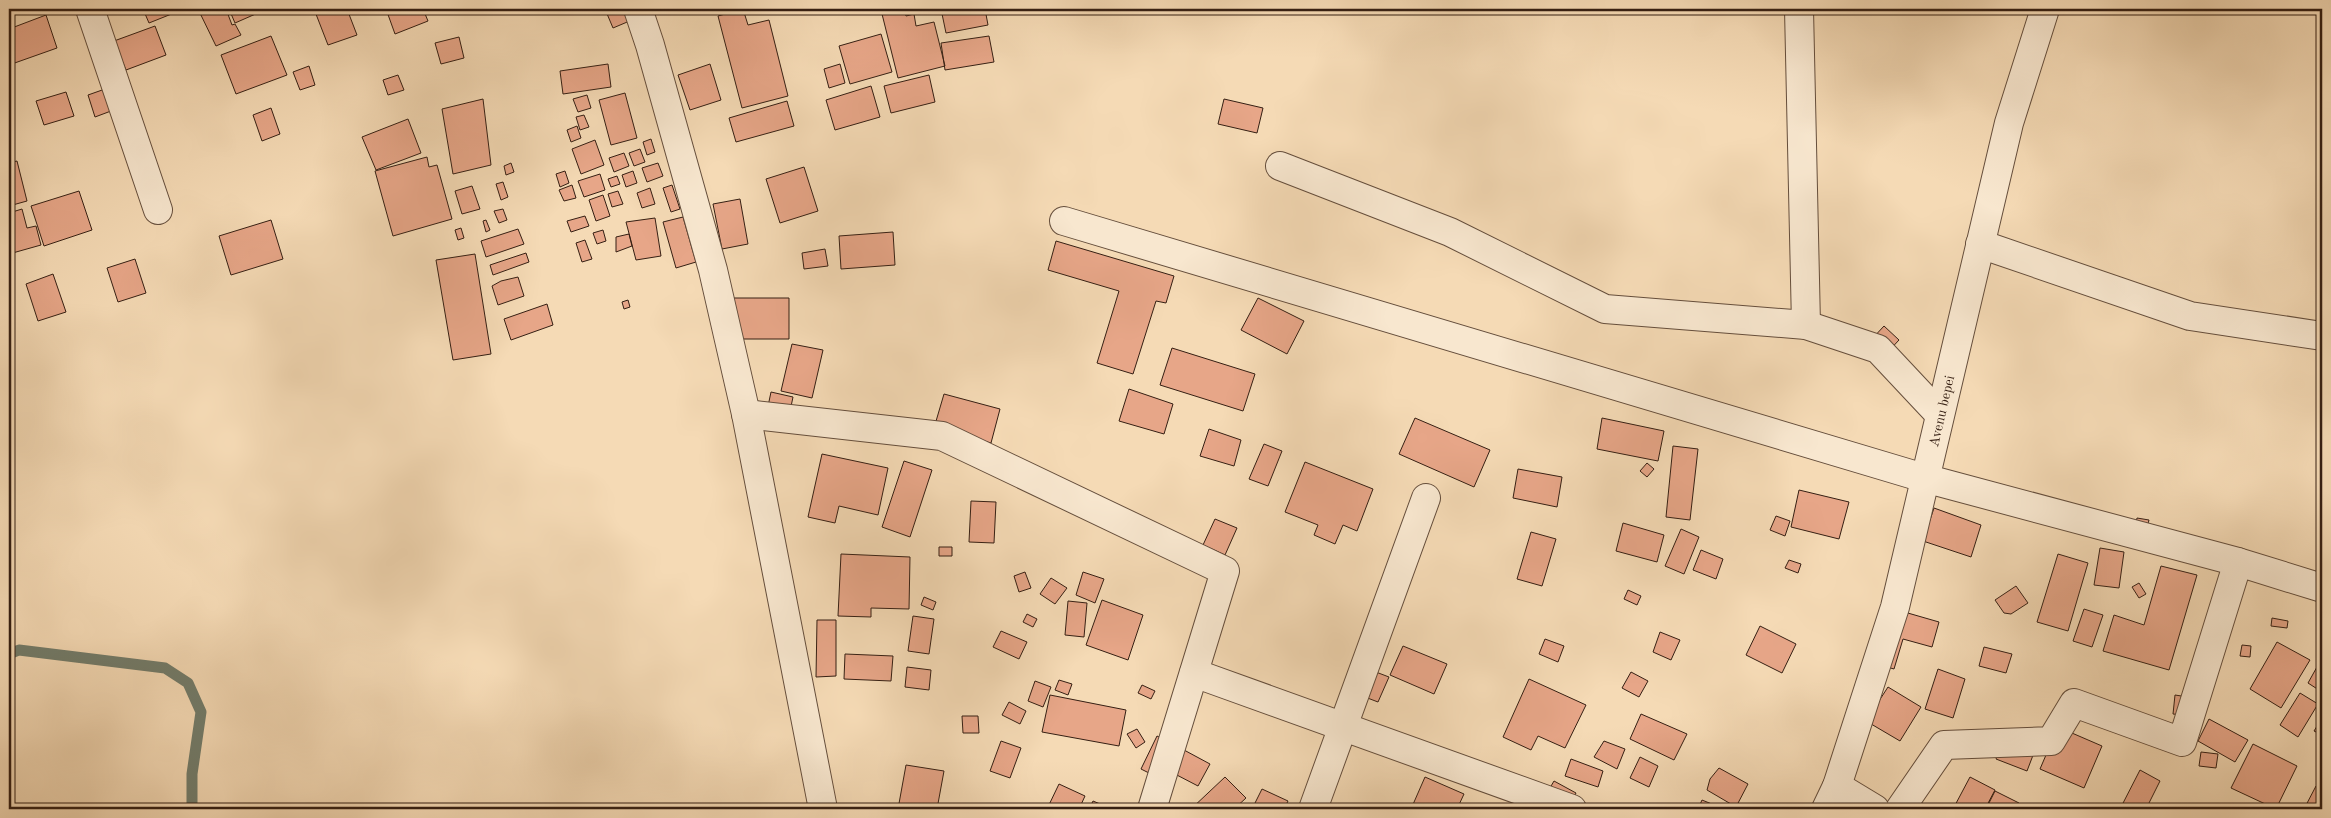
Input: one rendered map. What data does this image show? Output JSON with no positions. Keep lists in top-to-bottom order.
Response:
{
  "streets": {
    "street": ["Avenu bepei"]
  }
}
